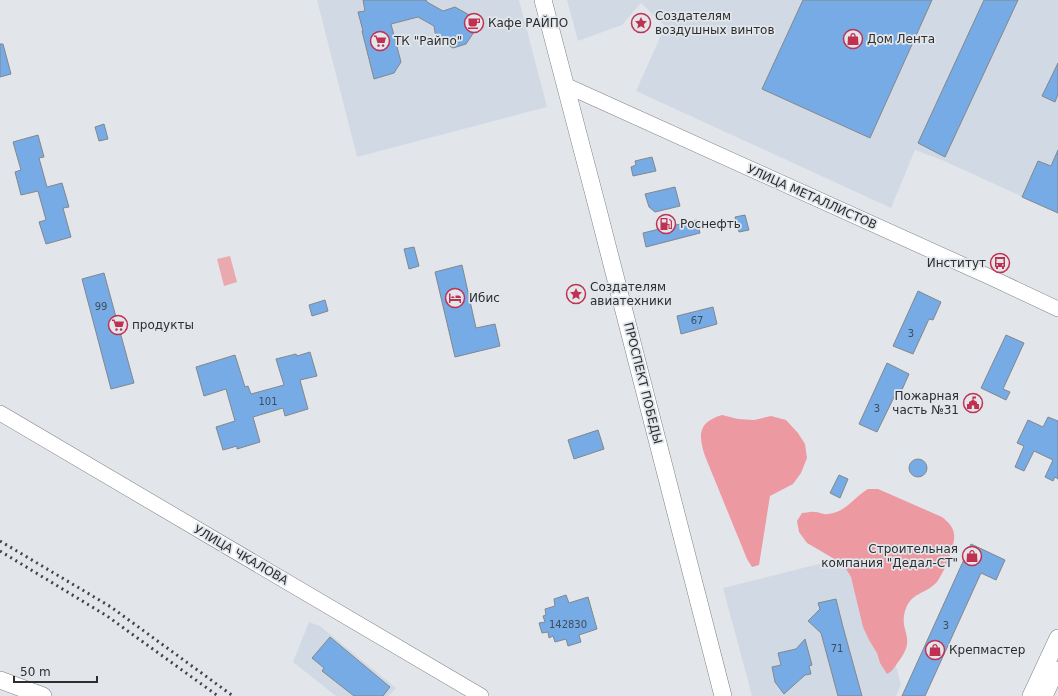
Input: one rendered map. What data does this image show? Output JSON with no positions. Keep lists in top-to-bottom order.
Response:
{
  "streets": {
    "main road": ["ПРОСПЕКТ ПОБЕДЫ"],
    "street": ["УЛИЦА МЕТАЛЛИСТОВ", "УЛИЦА ЧКАЛОВА"]
  },
  "crossings": [
    ["УЛИЦА МЕТАЛЛИСТОВ", "ПРОСПЕКТ ПОБЕДЫ"]
  ],
  "places": {
    "cafe": ["Кафе РАЙПО"],
    "place": ["Создателям воздушных винтов", "Создателям авиатехники"],
    "shop": ["Дом Лента", "Строительная компания \"Дедал-СТ\"", "Крепмастер"],
    "supermarket": ["ТК \"Райпо\"", "продукты"],
    "fuel station": ["Роснефть"],
    "bus stop": ["Институт"],
    "hotel": ["Ибис"],
    "public building": ["Пожарная часть №31"]
  },
  "house_numbers": [
    "99",
    "67",
    "3",
    "101",
    "3",
    "142830",
    "3",
    "71"
  ],
  "scale_bar": "50 m"
}
